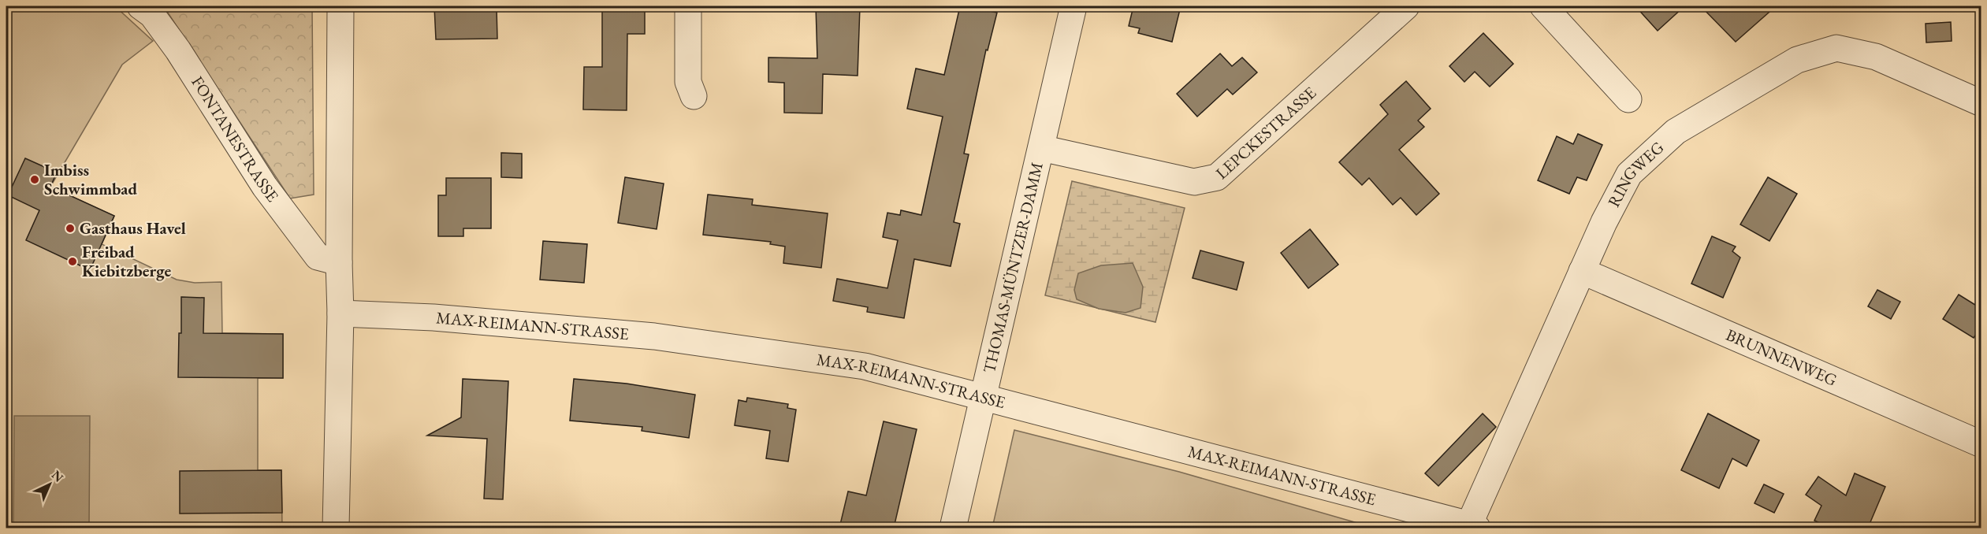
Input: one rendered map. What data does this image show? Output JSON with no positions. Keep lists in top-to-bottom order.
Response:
{
  "streets": {
    "street": [
      "LEPCKESTRASSE",
      "FONTANESTRASSE",
      "RINGWEG",
      "THOMAS-MÜNTZER-DAMM",
      "MAX-REIMANN-STRASSE",
      "BRUNNENWEG"
    ]
  },
  "crossings": [
    ["LEPCKESTRASSE", "THOMAS-MÜNTZER-DAMM"],
    ["RINGWEG", "MAX-REIMANN-STRASSE"],
    ["RINGWEG", "BRUNNENWEG"],
    ["THOMAS-MÜNTZER-DAMM", "MAX-REIMANN-STRASSE"]
  ],
  "places": ["Imbiss Schwimmbad", "Gasthaus Havel", "Freibad Kiebitzberge"],
  "north": "top right"
}
